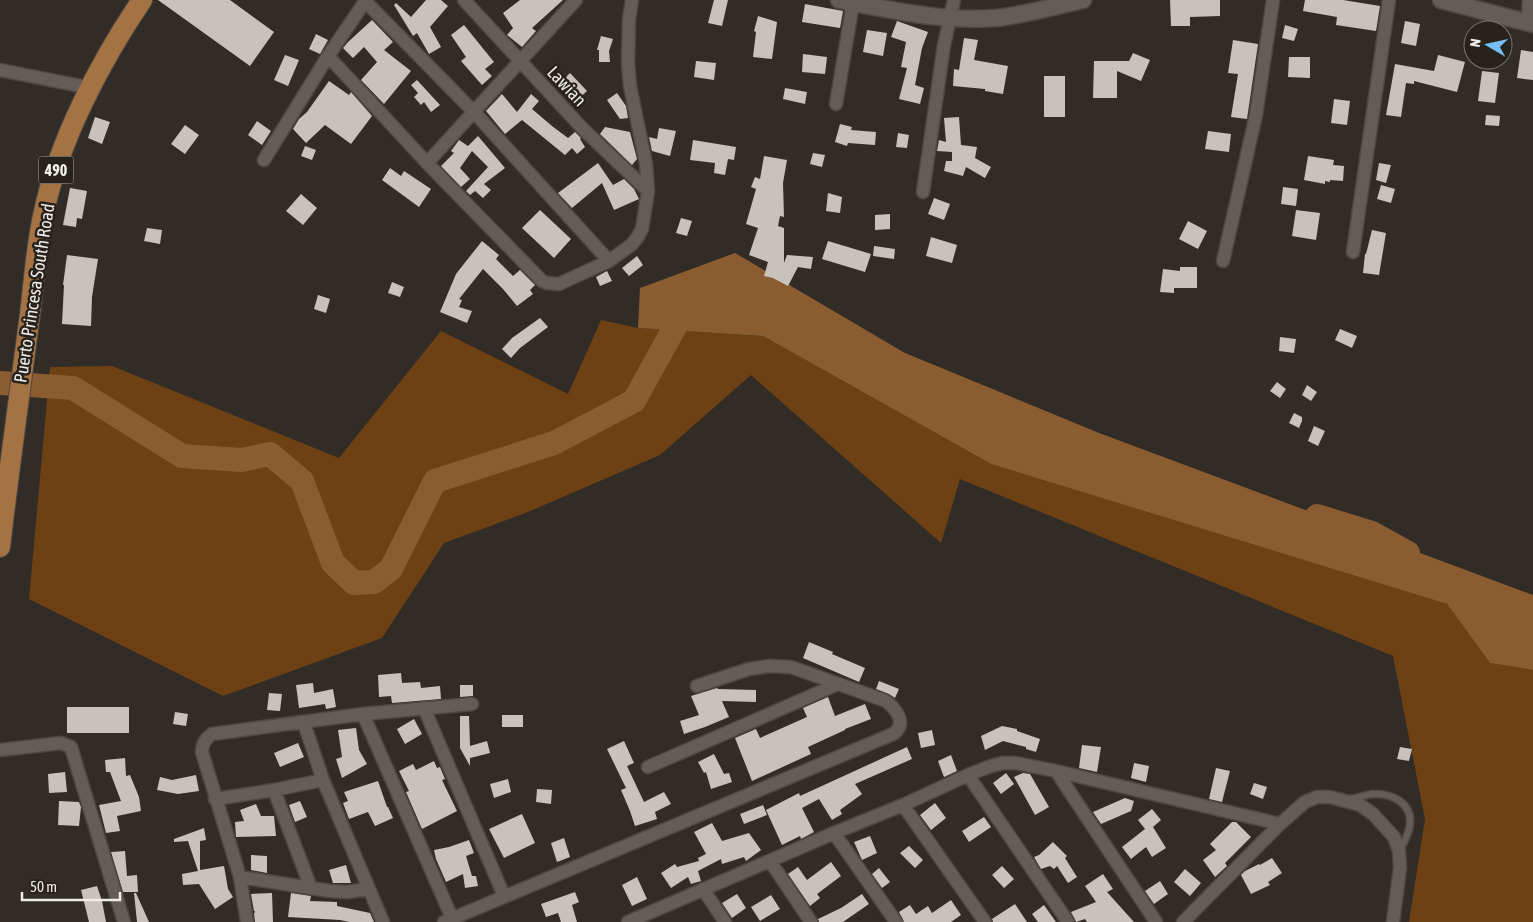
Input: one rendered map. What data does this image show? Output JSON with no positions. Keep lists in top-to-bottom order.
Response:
{
  "streets": {
    "main road": ["490", "Puerto Princesa South Road"],
    "street": ["Lawian"]
  },
  "scale_bar": "50 m",
  "north": "left"
}
